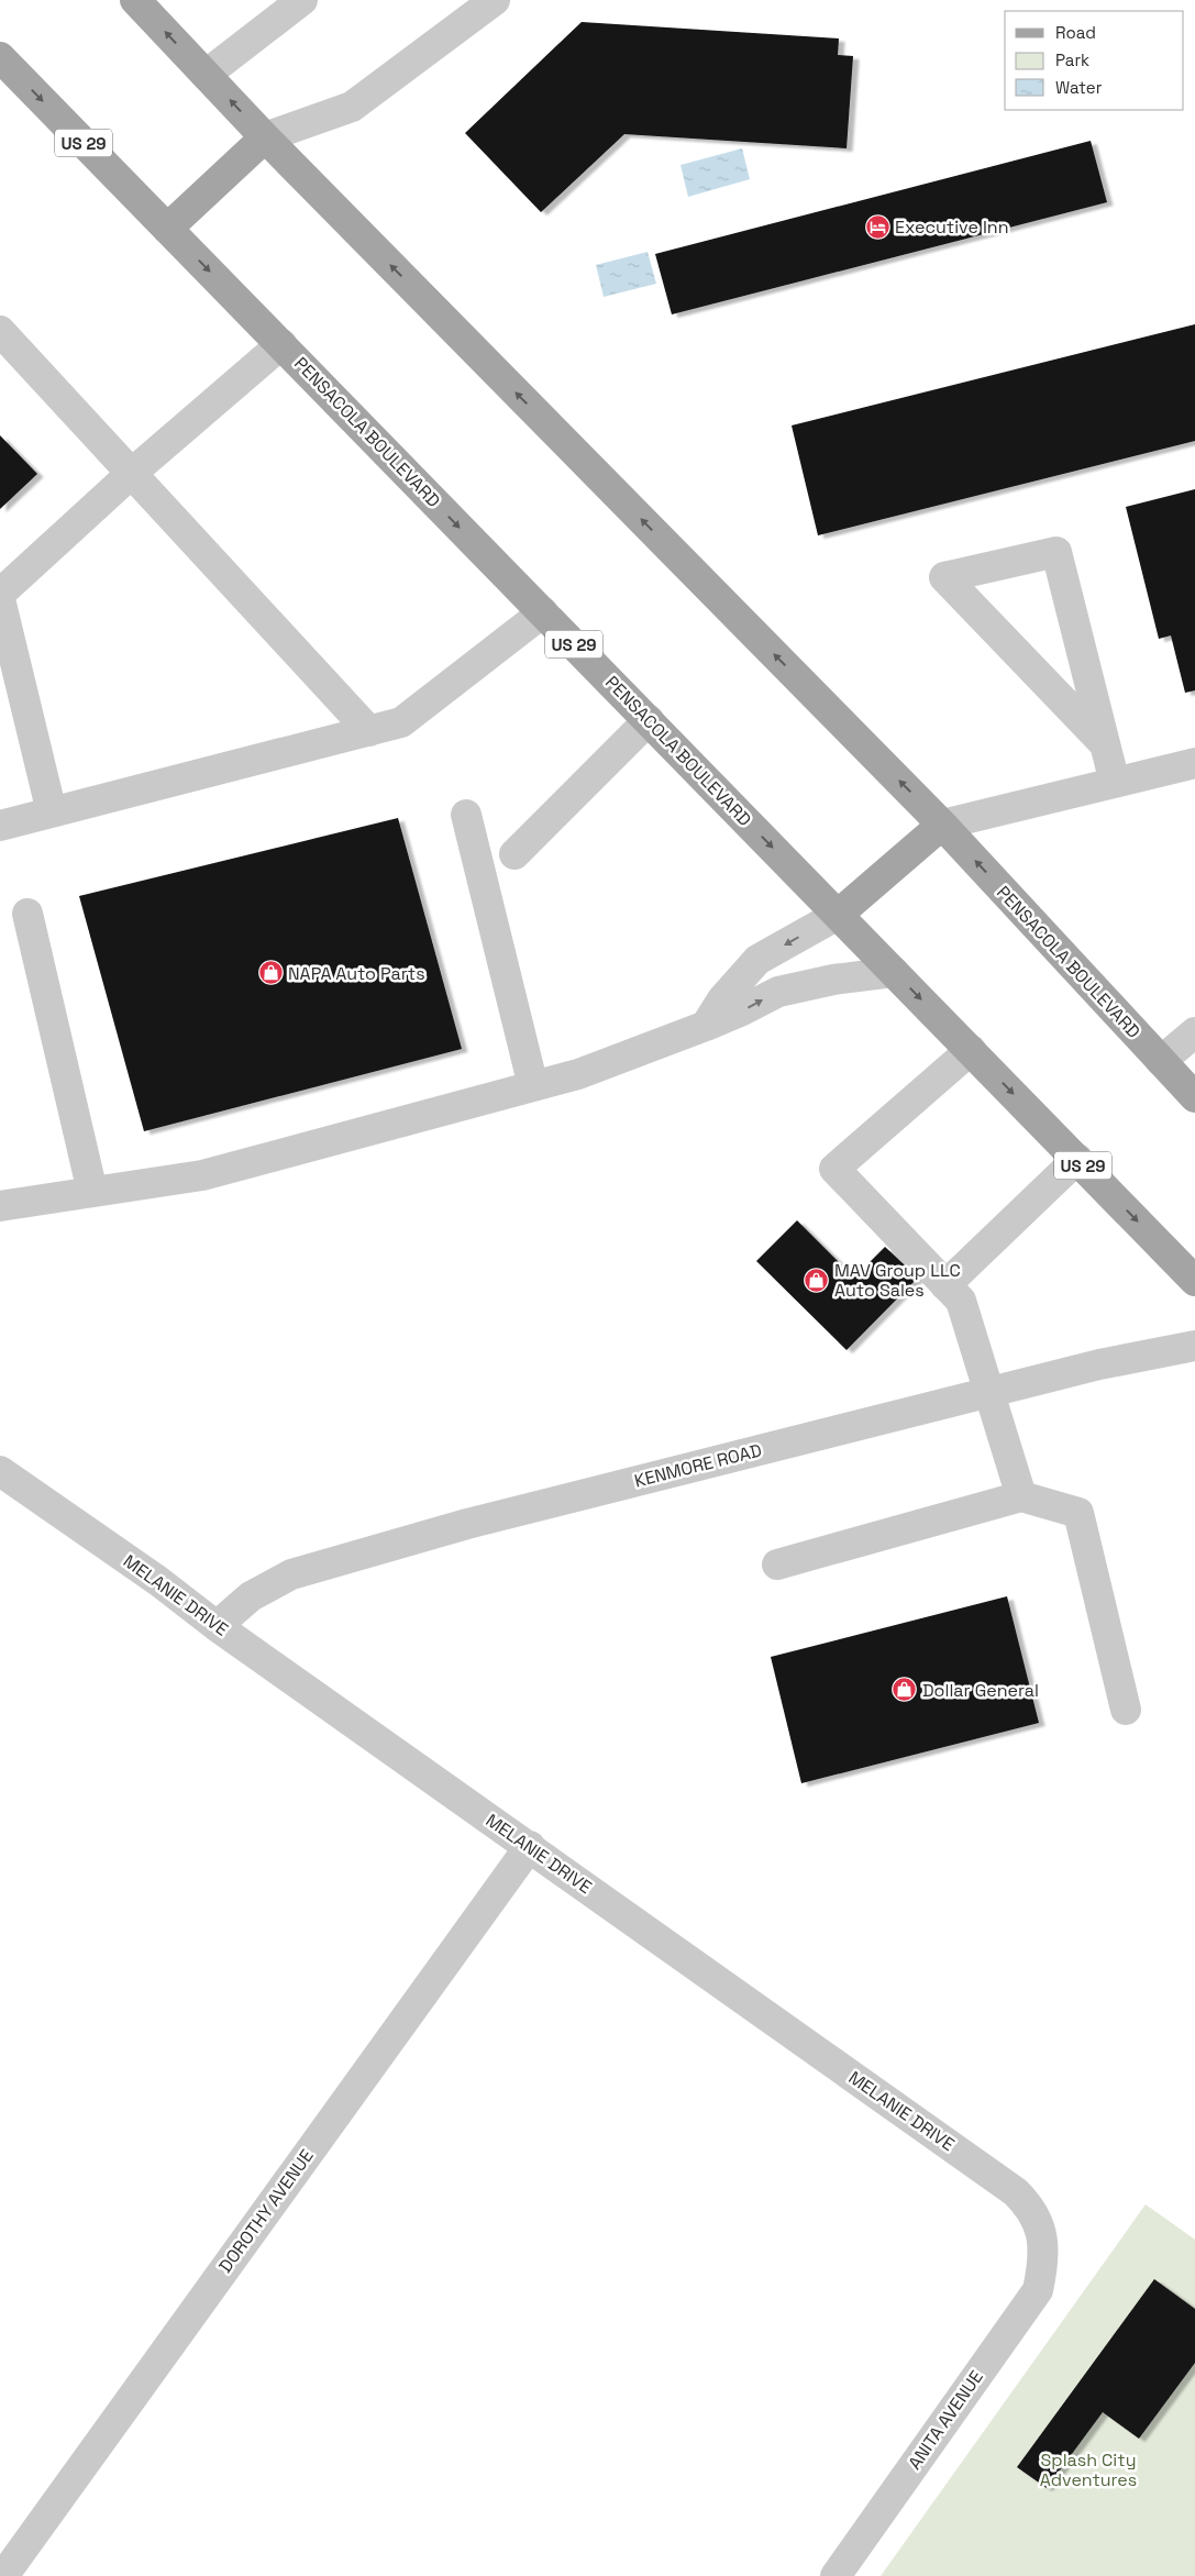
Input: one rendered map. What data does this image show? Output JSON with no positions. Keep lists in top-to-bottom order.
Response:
{
  "streets": {
    "main road": ["US 29", "PENSACOLA BOULEVARD"],
    "street": [
      "KENMORE ROAD",
      "MELANIE DRIVE",
      "DOROTHY AVENUE",
      "ANITA AVENUE"
    ]
  },
  "crossings": [
    ["KENMORE ROAD", "MELANIE DRIVE"],
    ["MELANIE DRIVE", "DOROTHY AVENUE"],
    ["MELANIE DRIVE", "ANITA AVENUE"]
  ],
  "parks": ["Splash City Adventures"],
  "places": {
    "hotel": ["Executive Inn"],
    "shop": ["NAPA Auto Parts", "MAV Group LLC Auto Sales", "Dollar General"]
  },
  "legend": ["Road", "Park", "Water"]
}
